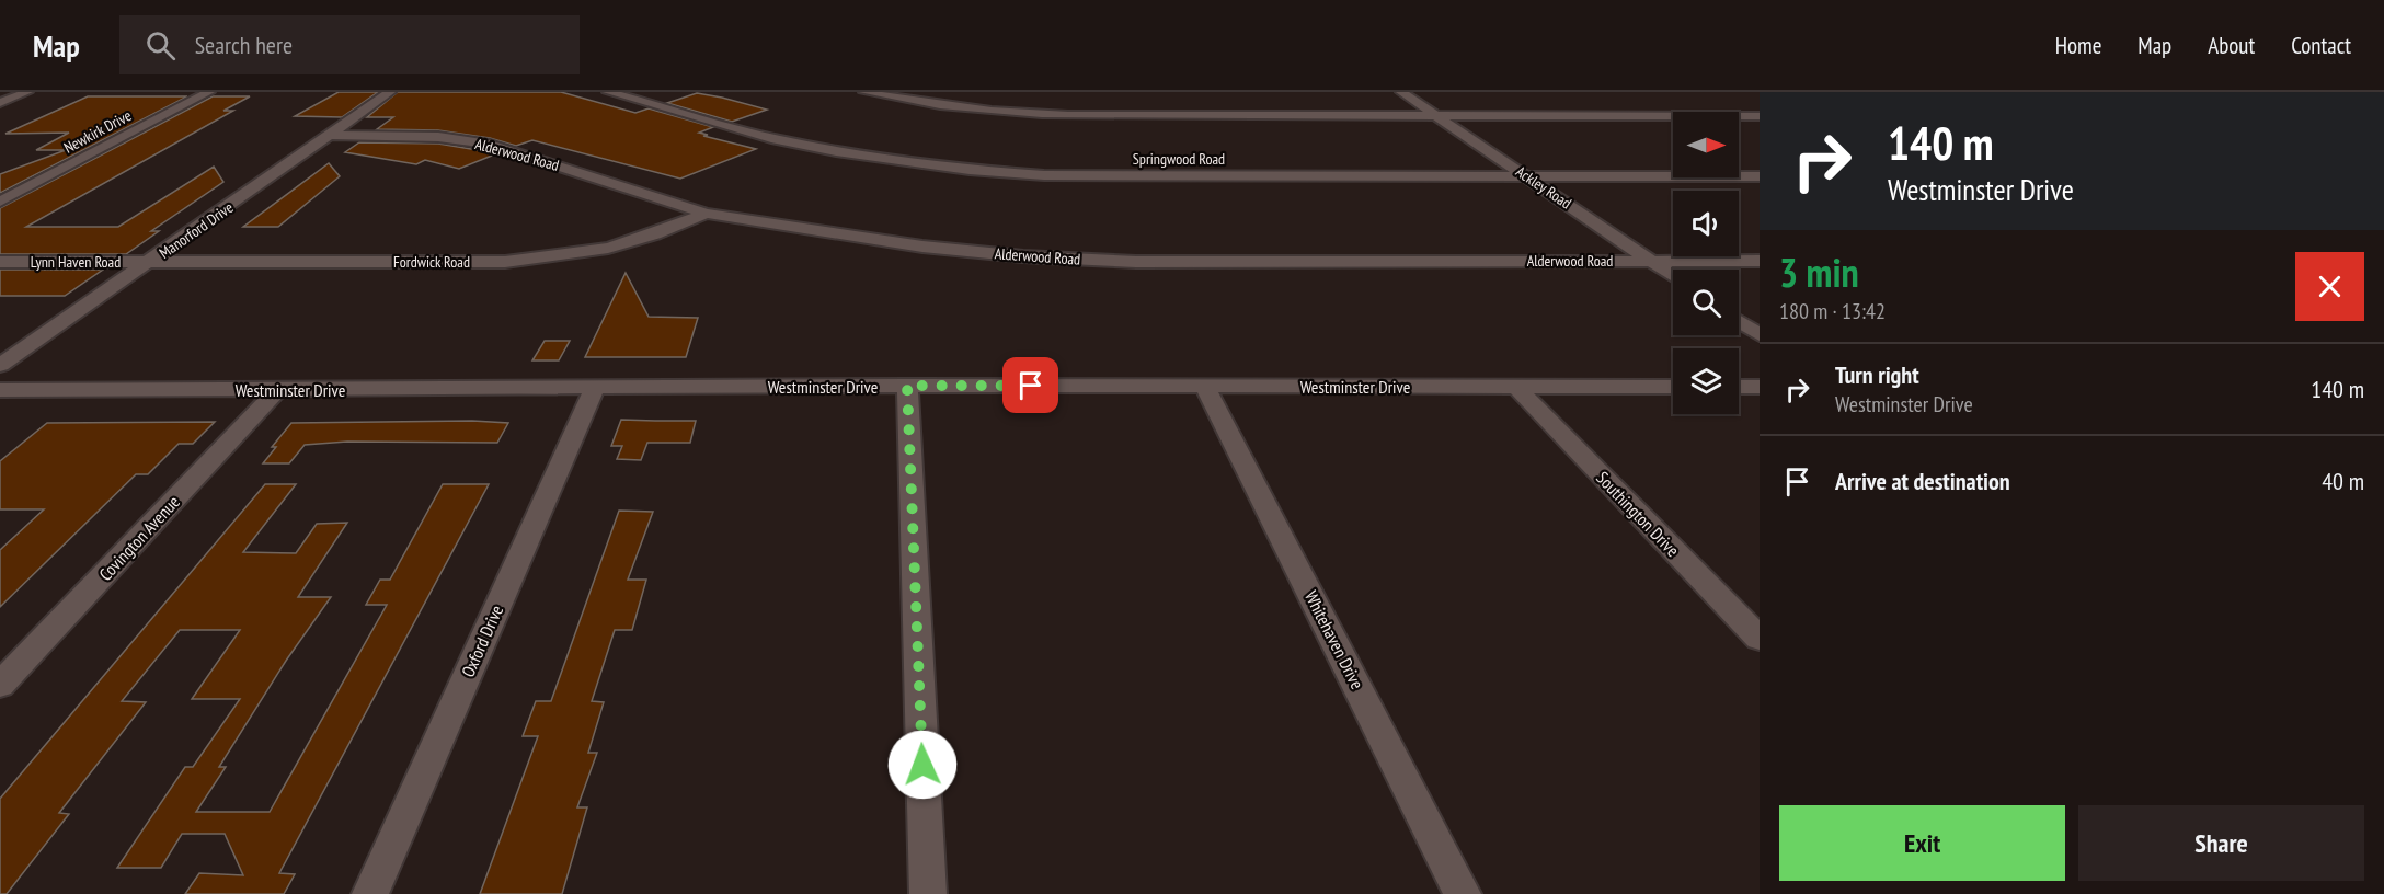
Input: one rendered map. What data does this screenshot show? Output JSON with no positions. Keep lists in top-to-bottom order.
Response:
{
  "streets": {
    "street": [
      "Newkirk Drive",
      "Alderwood Road",
      "Springwood Road",
      "Ackley Road",
      "Manorford Drive",
      "Lynn Haven Road",
      "Fordwick Road",
      "Westminster Drive",
      "Southington Drive",
      "Covington Avenue",
      "Whitehaven Drive",
      "Oxford Drive"
    ]
  },
  "crossings": [
    ["Alderwood Road", "Ackley Road"],
    ["Alderwood Road", "Manorford Drive"],
    ["Alderwood Road", "Fordwick Road"],
    ["Springwood Road", "Ackley Road"],
    ["Manorford Drive", "Lynn Haven Road"],
    ["Manorford Drive", "Fordwick Road"],
    ["Lynn Haven Road", "Fordwick Road"],
    ["Westminster Drive", "Southington Drive"],
    ["Westminster Drive", "Covington Avenue"],
    ["Westminster Drive", "Whitehaven Drive"],
    ["Westminster Drive", "Oxford Drive"]
  ],
  "north": "right",
  "page": {
    "header": "Map",
    "search": "Search here",
    "nav": [
      "Home",
      "Map",
      "About",
      "Contact"
    ],
    "turn": ["140 m", "Westminster Drive"],
    "heading": ["3 min", "180 m · 13:42"],
    "list": [
      {
        "name": "Turn right",
        "note": "Westminster Drive",
        "value": "140 m"
      },
      {
        "name": "Arrive at destination",
        "value": "40 m"
      }
    ],
    "buttons": ["Exit", "Share"]
  }
}
